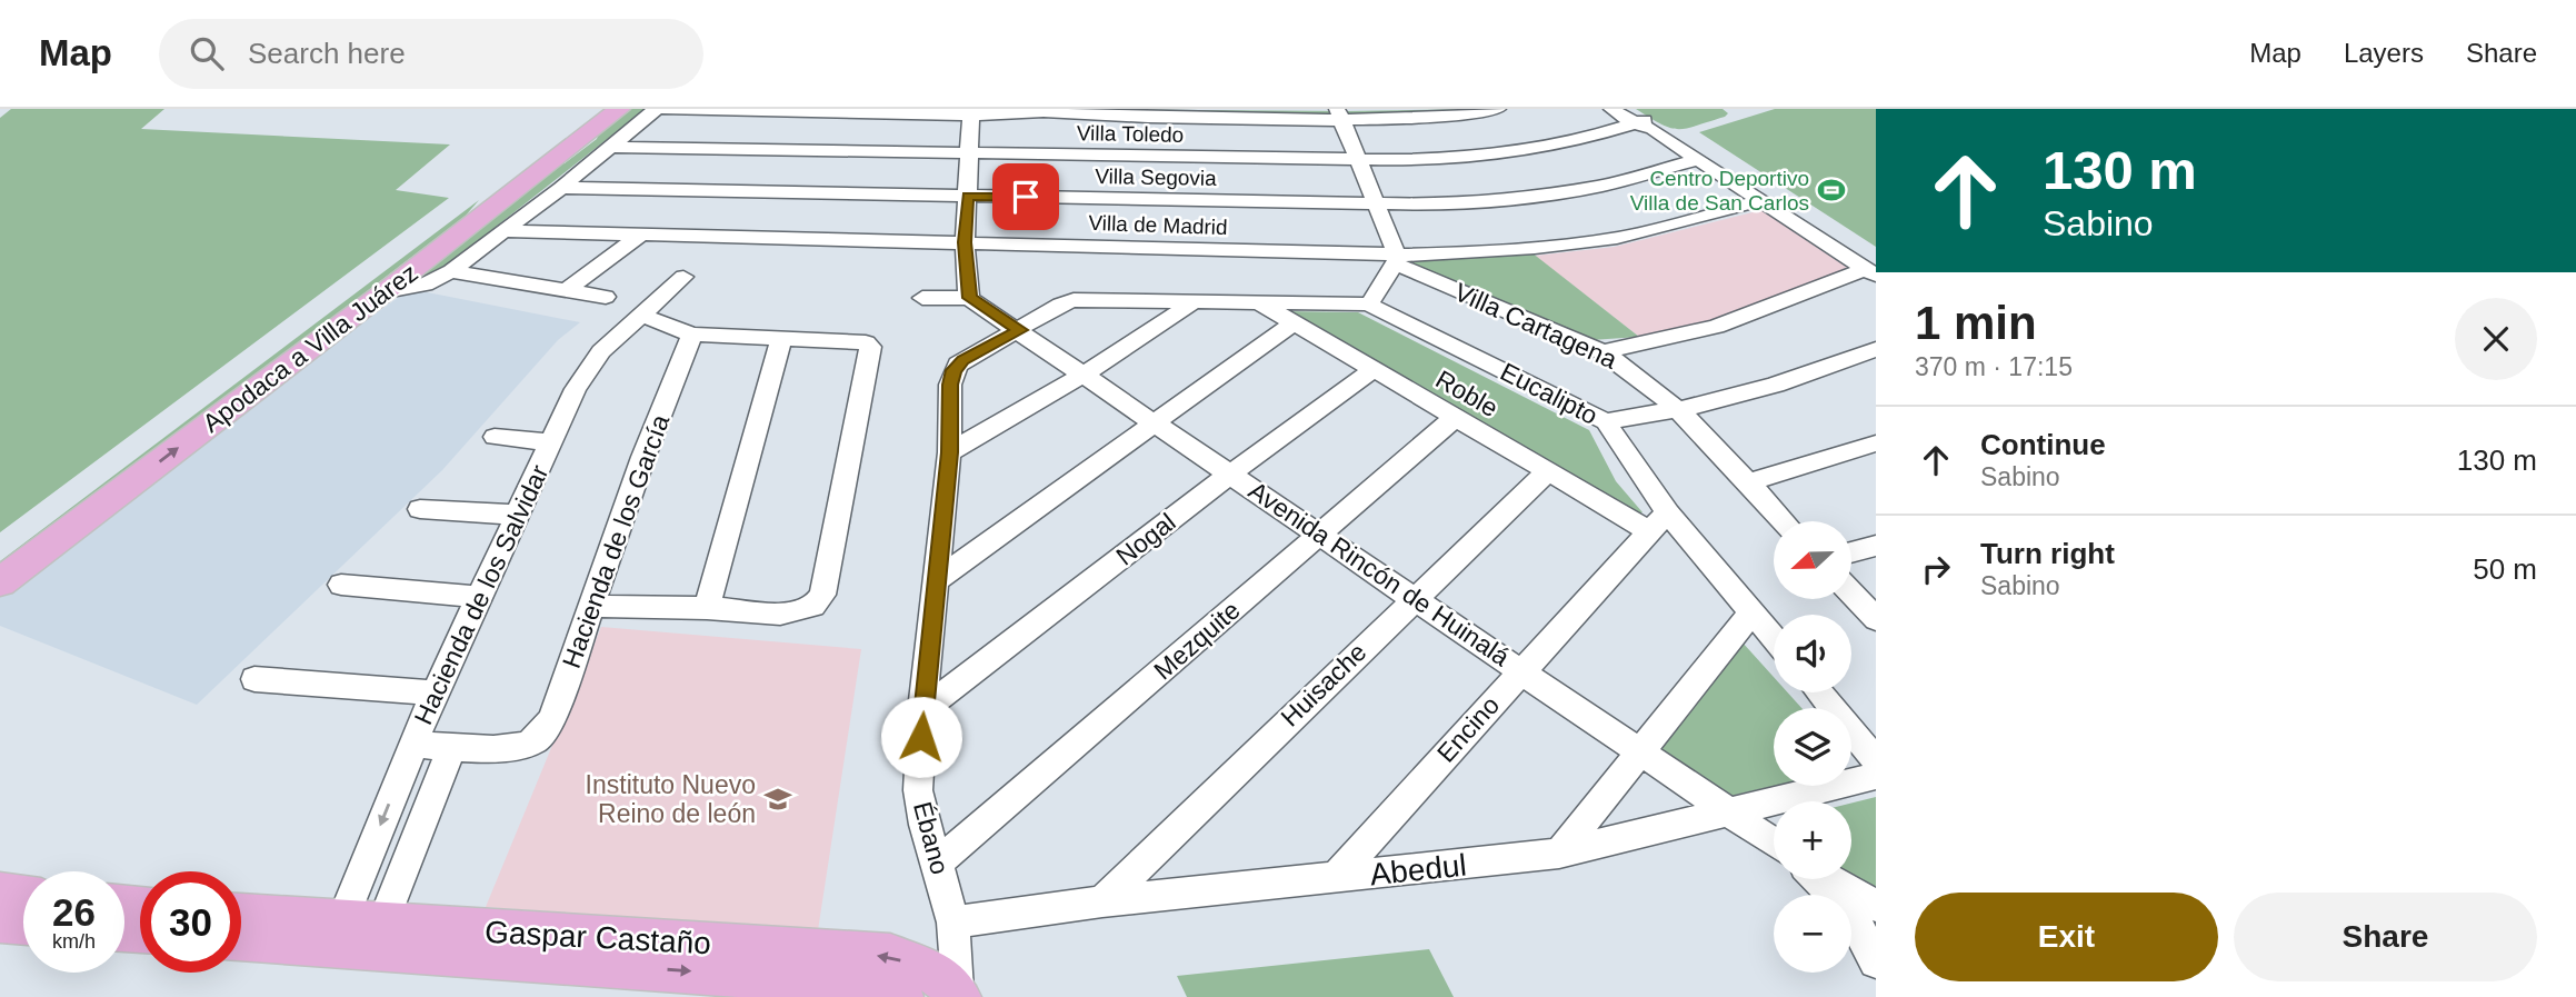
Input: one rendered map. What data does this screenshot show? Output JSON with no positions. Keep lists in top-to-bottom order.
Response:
{
  "streets": {
    "main road": ["Apodaca a Villa Juárez", "Gaspar Castaño"],
    "street": [
      "Villa Toledo",
      "Villa Segovia",
      "Villa de Madrid",
      "Villa Cartagena",
      "Roble",
      "Eucalipto",
      "Nogal",
      "Hacienda de los García",
      "Avenida Rincón de Huinalá",
      "Hacienda de los Salvidar",
      "Mezquite",
      "Huisache",
      "Encino",
      "Ébano",
      "Abedul"
    ]
  },
  "crossings": [
    ["Villa de Madrid", "Villa Cartagena"],
    ["Roble", "Eucalipto"],
    ["Roble", "Nogal"],
    ["Roble", "Mezquite"],
    ["Roble", "Huisache"],
    ["Roble", "Encino"],
    ["Eucalipto", "Avenida Rincón de Huinalá"],
    ["Eucalipto", "Encino"],
    ["Eucalipto", "Ébano"],
    ["Nogal", "Avenida Rincón de Huinalá"],
    ["Nogal", "Ébano"],
    ["Hacienda de los García", "Hacienda de los Salvidar"],
    ["Avenida Rincón de Huinalá", "Mezquite"],
    ["Avenida Rincón de Huinalá", "Huisache"],
    ["Avenida Rincón de Huinalá", "Encino"],
    ["Avenida Rincón de Huinalá", "Ébano"],
    ["Avenida Rincón de Huinalá", "Abedul"],
    ["Hacienda de los Salvidar", "Gaspar Castaño"],
    ["Mezquite", "Ébano"],
    ["Huisache", "Abedul"],
    ["Encino", "Abedul"],
    ["Ébano", "Abedul"],
    ["Ébano", "Gaspar Castaño"]
  ],
  "places": {
    "sports": ["Centro Deportivo Villa de San Carlos"],
    "school or university": ["Instituto Nuevo Reino de león"]
  },
  "north": "left",
  "page": {
    "header": "Map",
    "search": "Search here",
    "nav": ["Map", "Layers", "Share"],
    "turn": ["130 m", "Sabino"],
    "heading": ["1 min", "370 m · 17:15"],
    "list": [
      {
        "name": "Continue",
        "note": "Sabino",
        "value": "130 m"
      },
      {
        "name": "Turn right",
        "note": "Sabino",
        "value": "50 m"
      }
    ],
    "map_buttons": ["+", "−"],
    "speed": "26 km/h",
    "limit": "30",
    "buttons": ["Exit", "Share"]
  }
}
